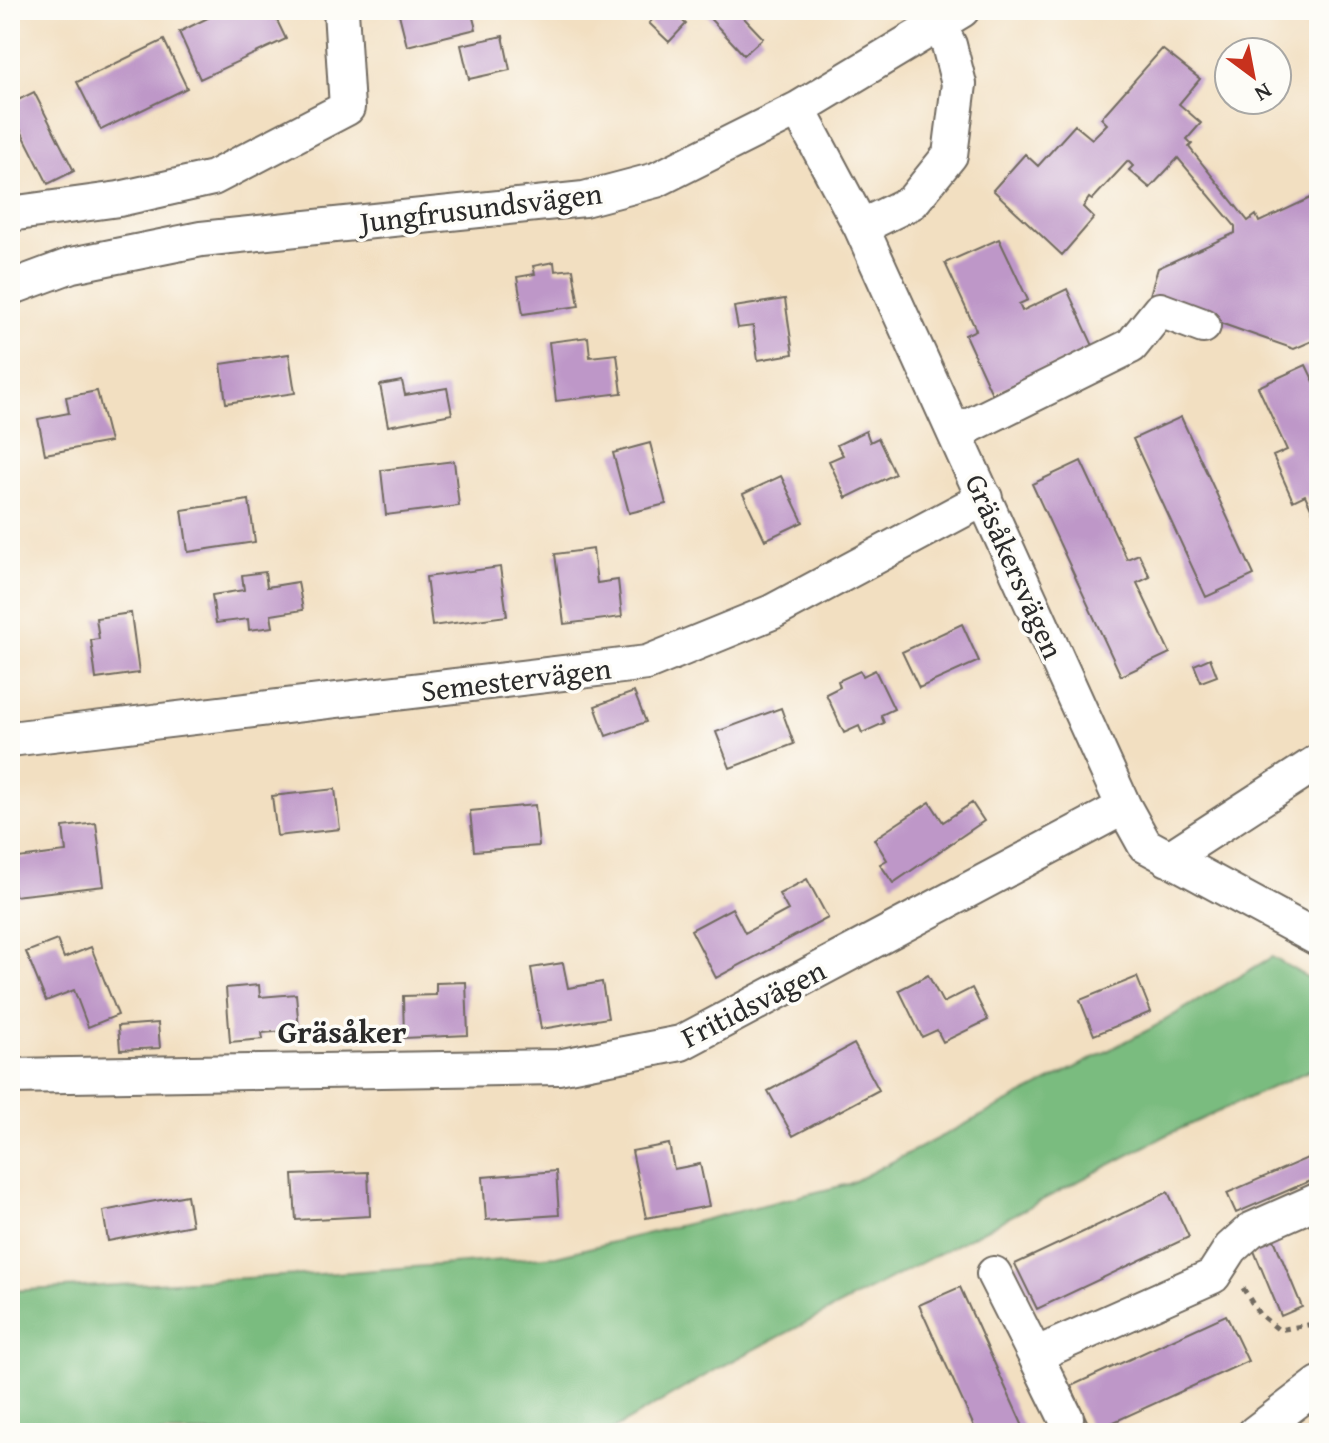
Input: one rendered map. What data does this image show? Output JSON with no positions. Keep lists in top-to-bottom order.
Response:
{
  "streets": {
    "street": [
      "Jungfrusundsvägen",
      "Gräsåkersvägen",
      "Semestervägen",
      "Fritidsvägen"
    ]
  },
  "crossings": [
    ["Jungfrusundsvägen", "Gräsåkersvägen"],
    ["Gräsåkersvägen", "Semestervägen"],
    ["Gräsåkersvägen", "Fritidsvägen"]
  ],
  "districts": ["Gräsåker"],
  "north": "bottom right"
}
